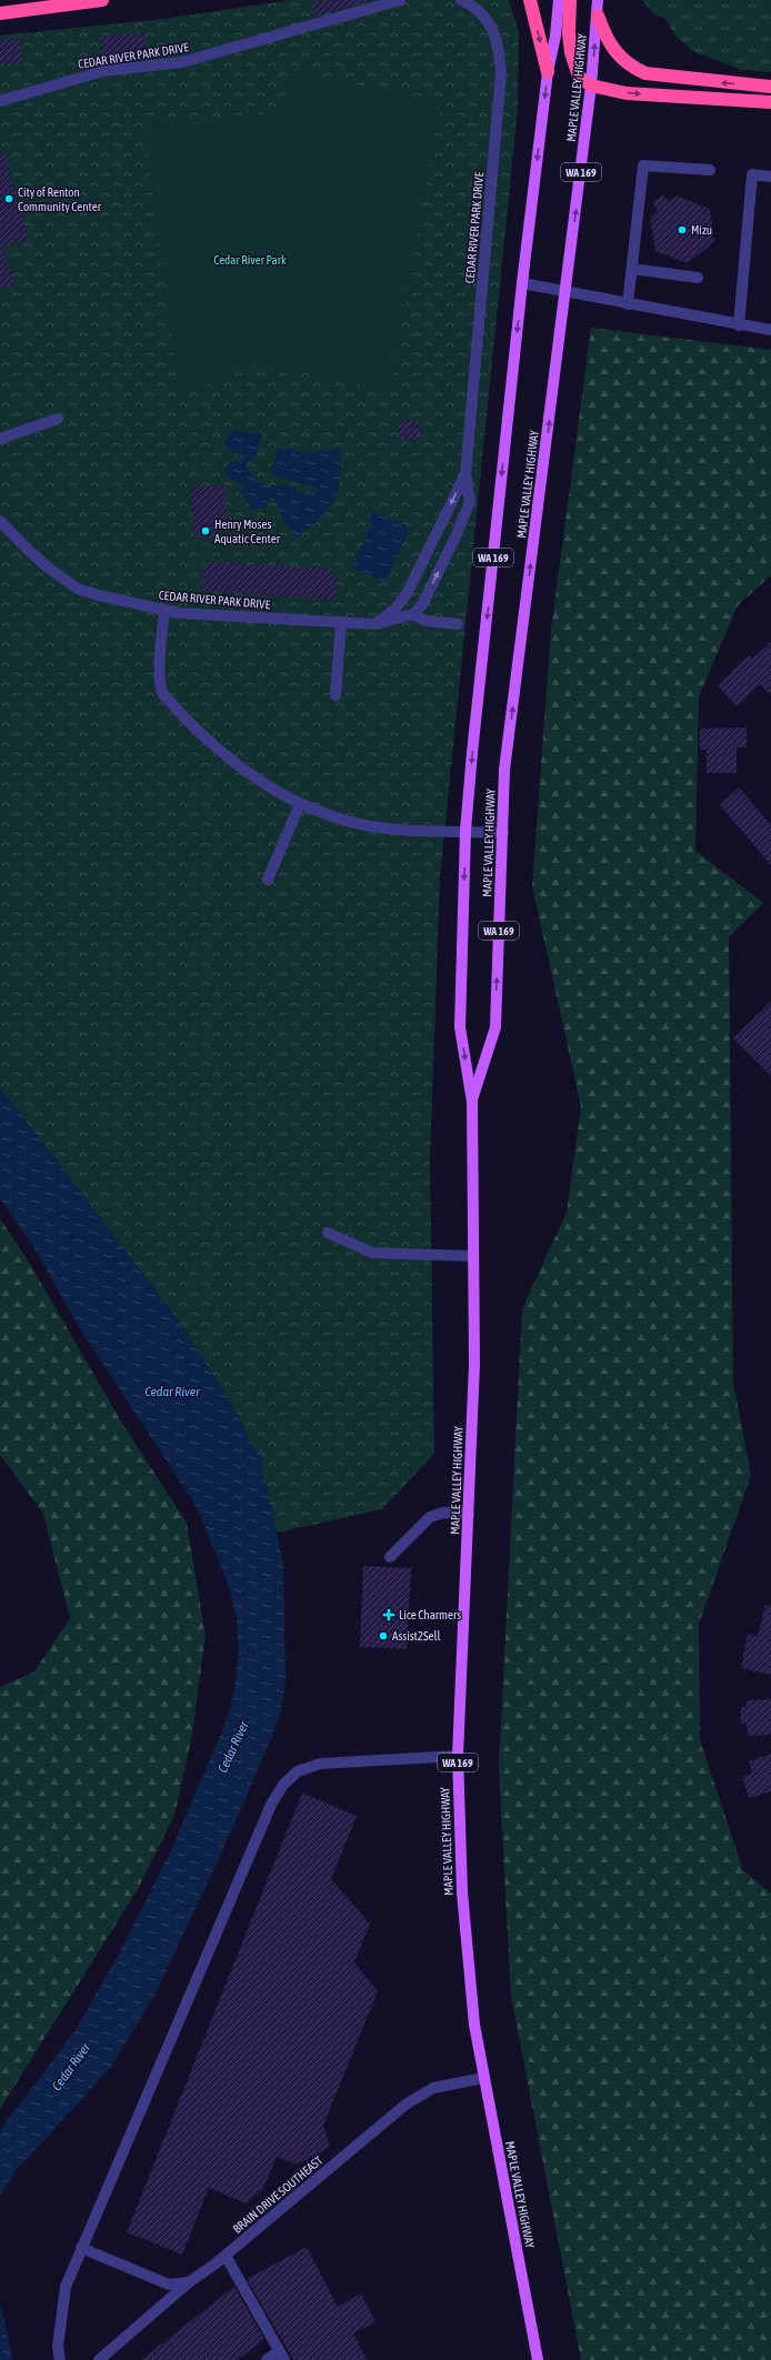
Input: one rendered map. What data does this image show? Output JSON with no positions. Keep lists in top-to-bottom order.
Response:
{
  "streets": {
    "main road": ["MAPLE VALLEY HIGHWAY", "WA 169"],
    "street": ["CEDAR RIVER PARK DRIVE", "BRAIN DRIVE SOUTHEAST"]
  },
  "crossings": [
    ["MAPLE VALLEY HIGHWAY", "BRAIN DRIVE SOUTHEAST"]
  ],
  "water": ["Cedar River"],
  "parks": ["Cedar River Park"],
  "places": {
    "other": [
      "City of Renton Community Center",
      "Mizu",
      "Henry Moses Aquatic Center",
      "Assist2Sell"
    ],
    "health": ["Lice Charmers"]
  }
}
